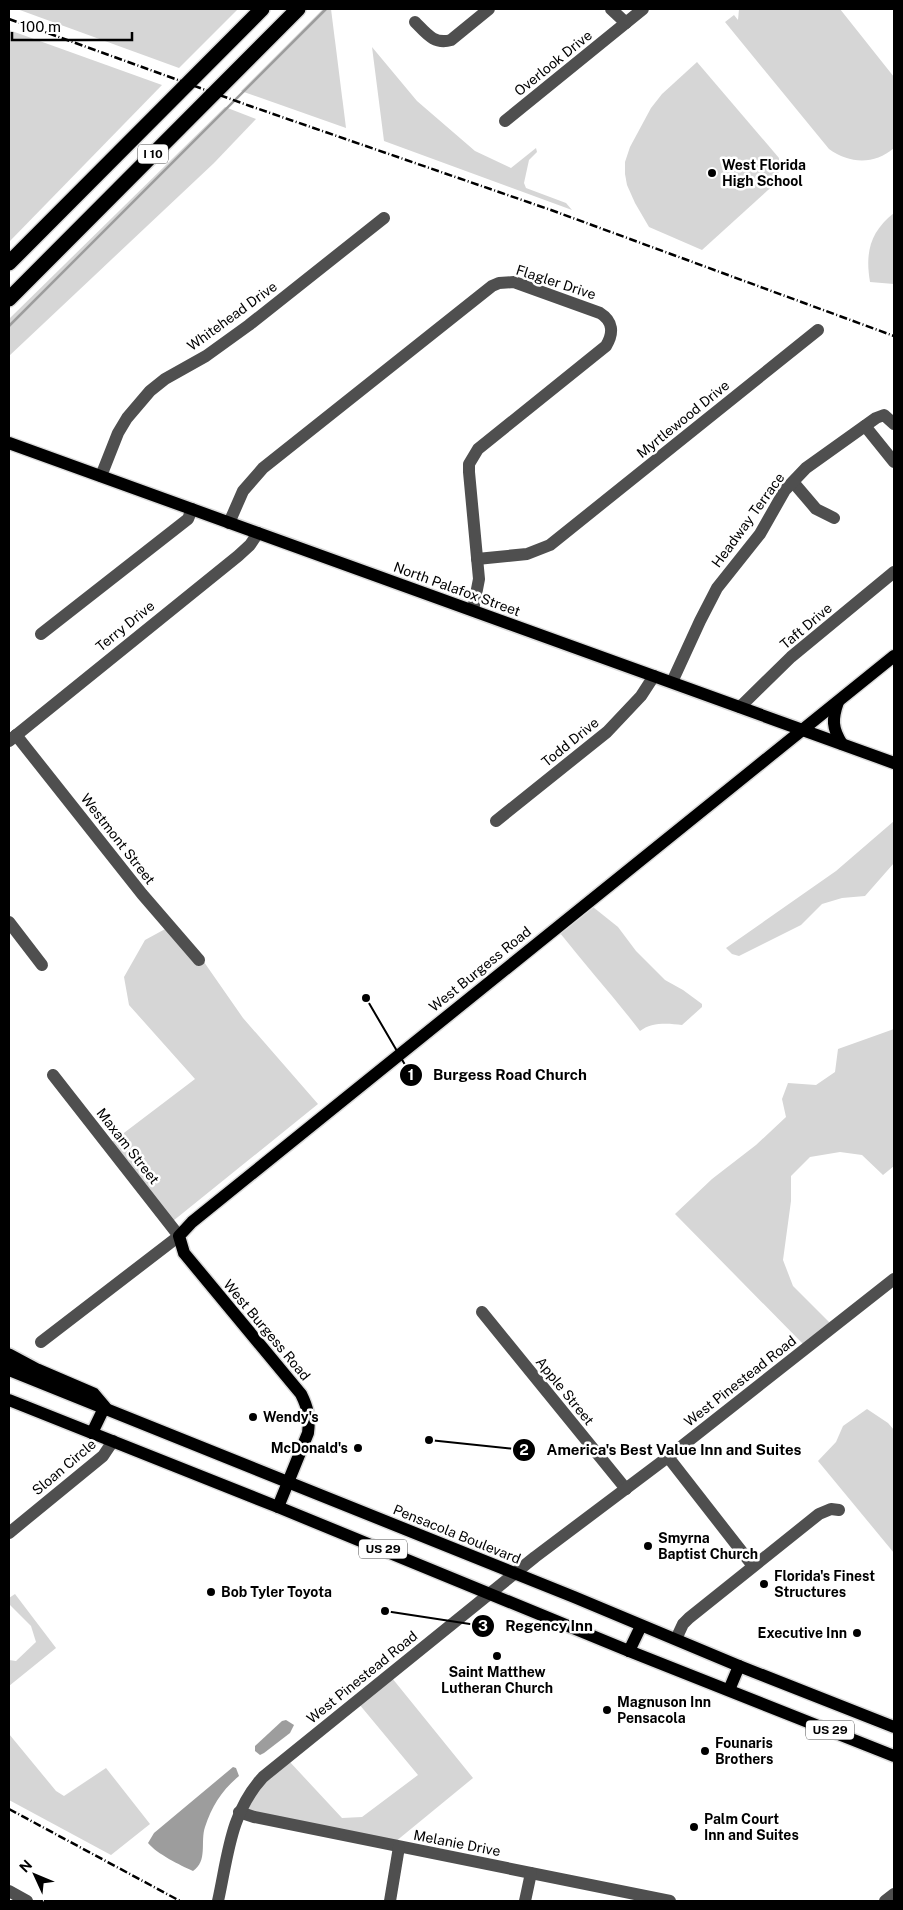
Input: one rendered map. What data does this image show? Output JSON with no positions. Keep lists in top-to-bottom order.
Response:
{
  "streets": {
    "highway": ["I 10"],
    "main road": [
      "North Palafox Street",
      "West Burgess Road",
      "Pensacola Boulevard",
      "US 29"
    ],
    "street": [
      "Overlook Drive",
      "Flagler Drive",
      "Whitehead Drive",
      "Myrtlewood Drive",
      "Headway Terrace",
      "Terry Drive",
      "Taft Drive",
      "Todd Drive",
      "Westmont Street",
      "Maxam Street",
      "West Pinestead Road",
      "Apple Street",
      "Sloan Circle",
      "Melanie Drive"
    ]
  },
  "crossings": [
    ["Flagler Drive", "Myrtlewood Drive"],
    ["Flagler Drive", "North Palafox Street"],
    ["Whitehead Drive", "North Palafox Street"],
    ["Headway Terrace", "North Palafox Street"],
    ["North Palafox Street", "Terry Drive"],
    ["North Palafox Street", "Taft Drive"],
    ["North Palafox Street", "Todd Drive"],
    ["North Palafox Street", "West Burgess Road"],
    ["Terry Drive", "Westmont Street"],
    ["West Burgess Road", "Maxam Street"],
    ["West Burgess Road", "Pensacola Boulevard"],
    ["West Burgess Road", "US 29"],
    ["West Pinestead Road", "Apple Street"],
    ["West Pinestead Road", "Pensacola Boulevard"],
    ["West Pinestead Road", "US 29"],
    ["West Pinestead Road", "Melanie Drive"],
    ["Sloan Circle", "US 29"]
  ],
  "places": [
    "West Florida High School",
    "Burgess Road Church",
    "Wendy's",
    "America's Best Value Inn and Suites",
    "McDonald's",
    "Smyrna Baptist Church",
    "Florida's Finest Structures",
    "Bob Tyler Toyota",
    "Regency Inn",
    "Executive Inn",
    "Saint Matthew Lutheran Church",
    "Magnuson Inn Pensacola",
    "Founaris Brothers",
    "Palm Court Inn and Suites"
  ],
  "scale_bar": "100 m",
  "north": "top left"
}
